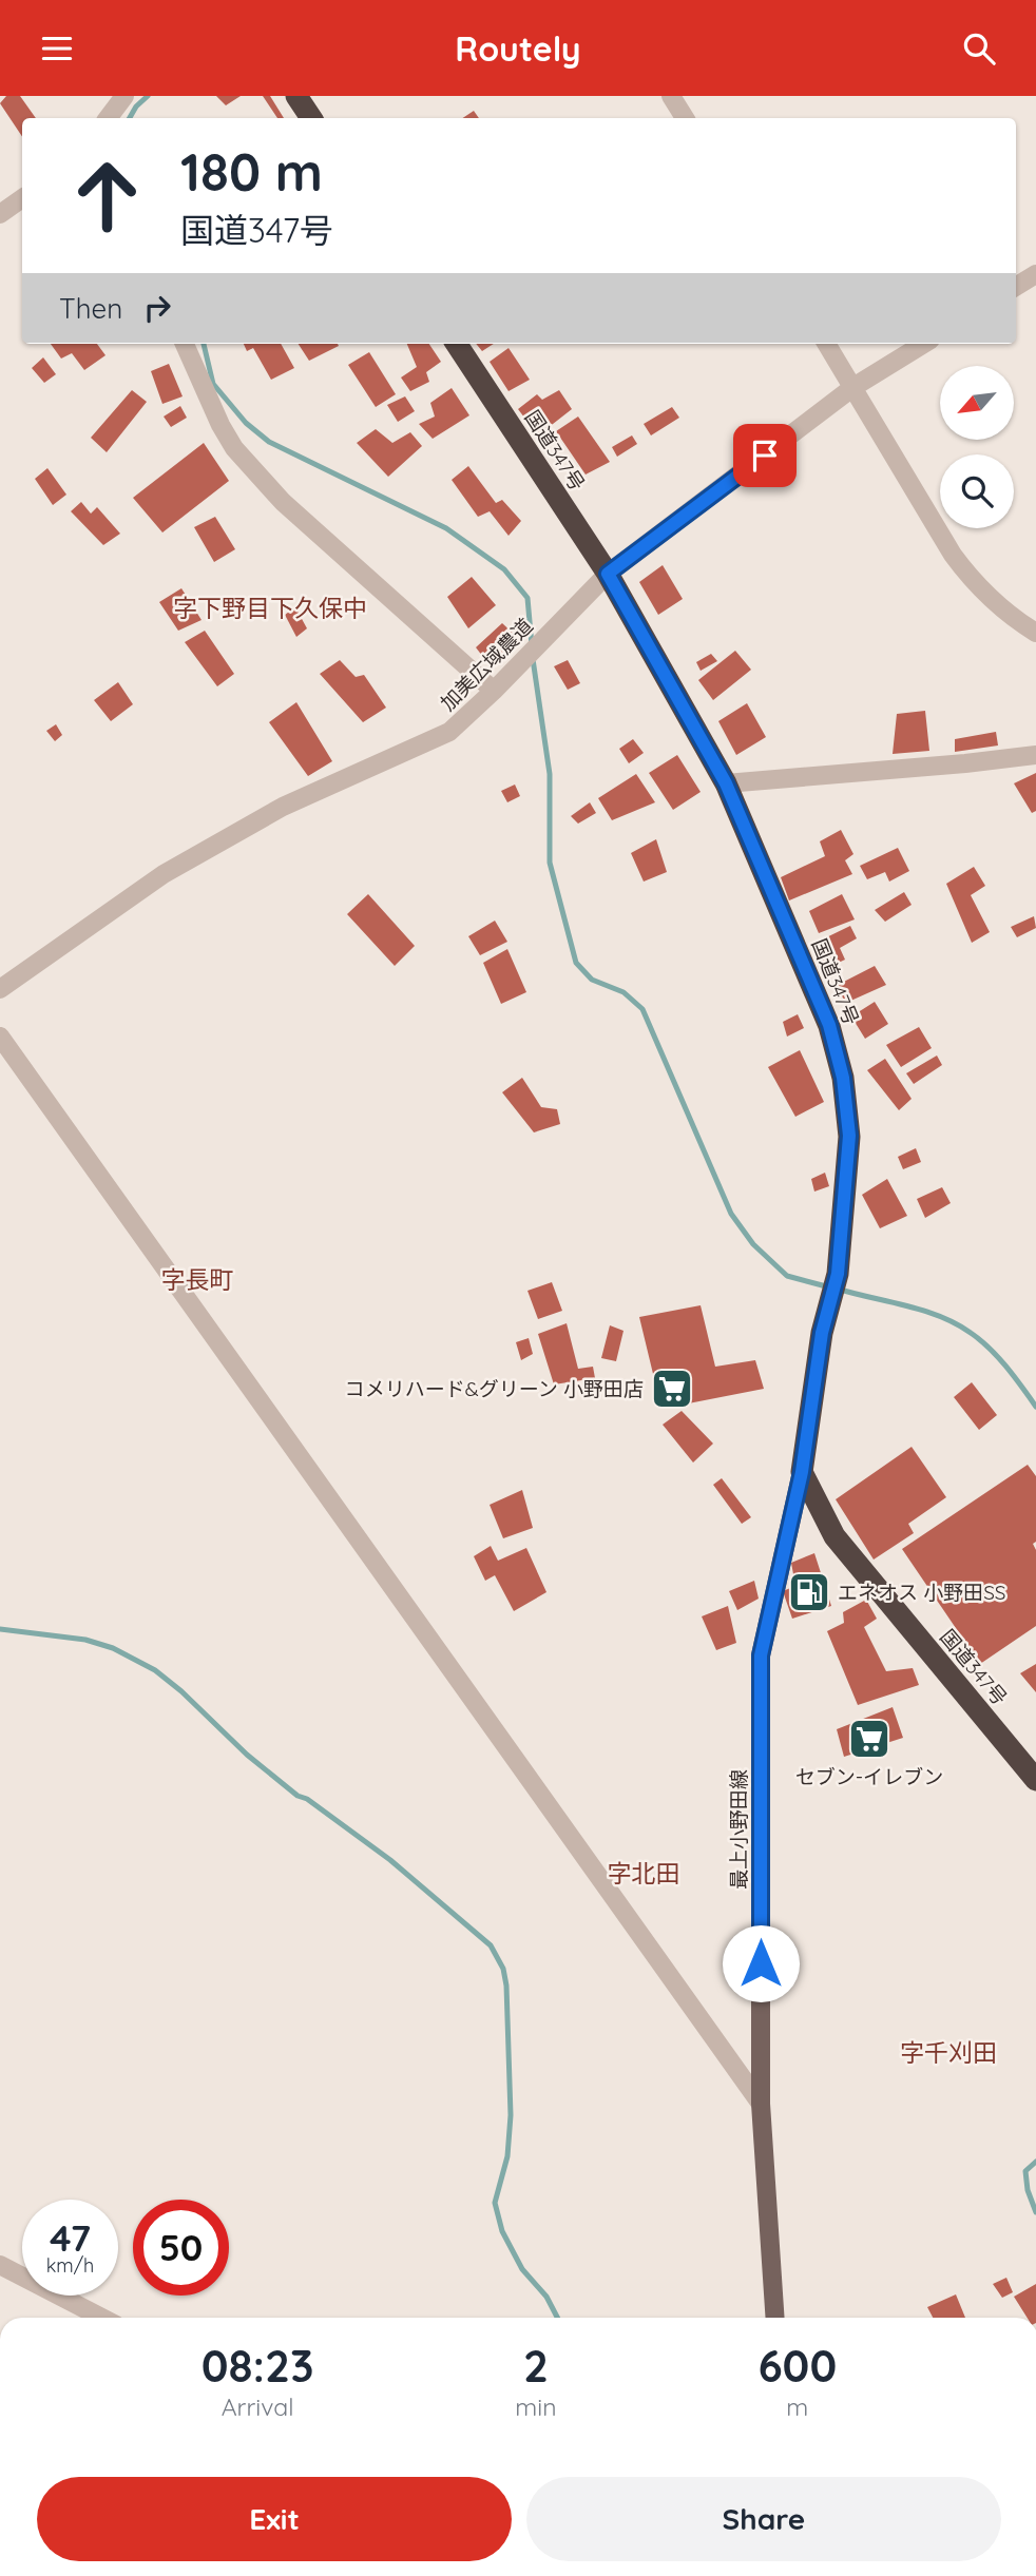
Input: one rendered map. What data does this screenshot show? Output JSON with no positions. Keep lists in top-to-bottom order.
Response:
{
  "streets": {
    "highway": ["国道347号"],
    "main road": ["最上小野田線"],
    "street": ["加美広域農道"]
  },
  "crossings": [
    ["国道347号", "加美広域農道"],
    ["国道347号", "最上小野田線"]
  ],
  "districts": [
    "字下野目下久保中",
    "字長町",
    "字北田",
    "字千刈田"
  ],
  "places": {
    "supermarket": ["コメリハード&グリーン 小野田店", "セブン-イレブン"],
    "fuel station": ["エネオス 小野田SS"]
  },
  "north": "bottom left",
  "page": {
    "header": "Routely",
    "turn": ["180 m", "国道347号"],
    "then": "Then",
    "speed": "47 km/h",
    "limit": "50",
    "eta": [
      "08:23",
      "Arrival",
      "2",
      "min",
      "600",
      "m"
    ],
    "buttons": ["Exit", "Share"]
  }
}
